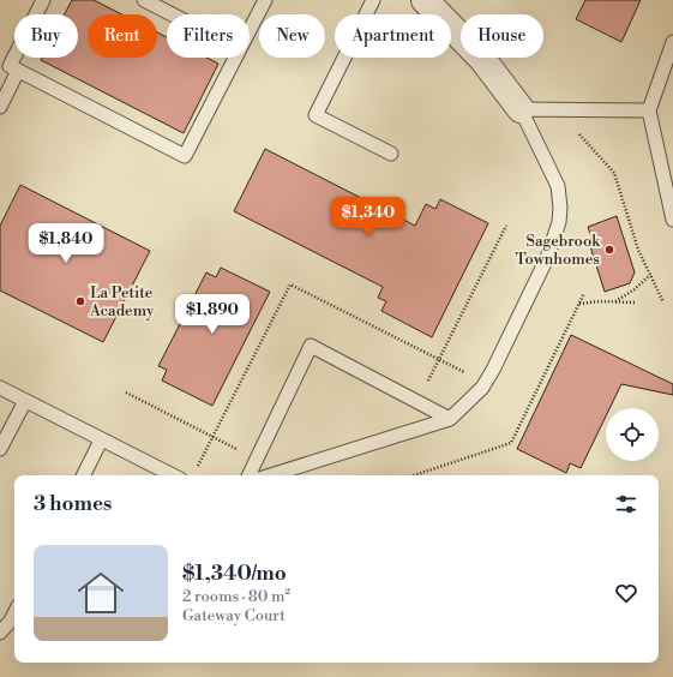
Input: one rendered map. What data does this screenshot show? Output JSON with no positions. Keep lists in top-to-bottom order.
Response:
{
  "places": ["Sagebrook Townhomes", "La Petite Academy"],
  "page": {
    "chip": [
      "Buy",
      "Rent",
      "Filters",
      "New",
      "Apartment",
      "House"
    ],
    "price": ["$1,340", "$1,840", "$1,890"],
    "heading": "3 homes",
    "list": [
      {
        "name": "$1,340/mo",
        "note": "2 rooms · 80 m² · Gateway Court"
      }
    ]
  }
}
